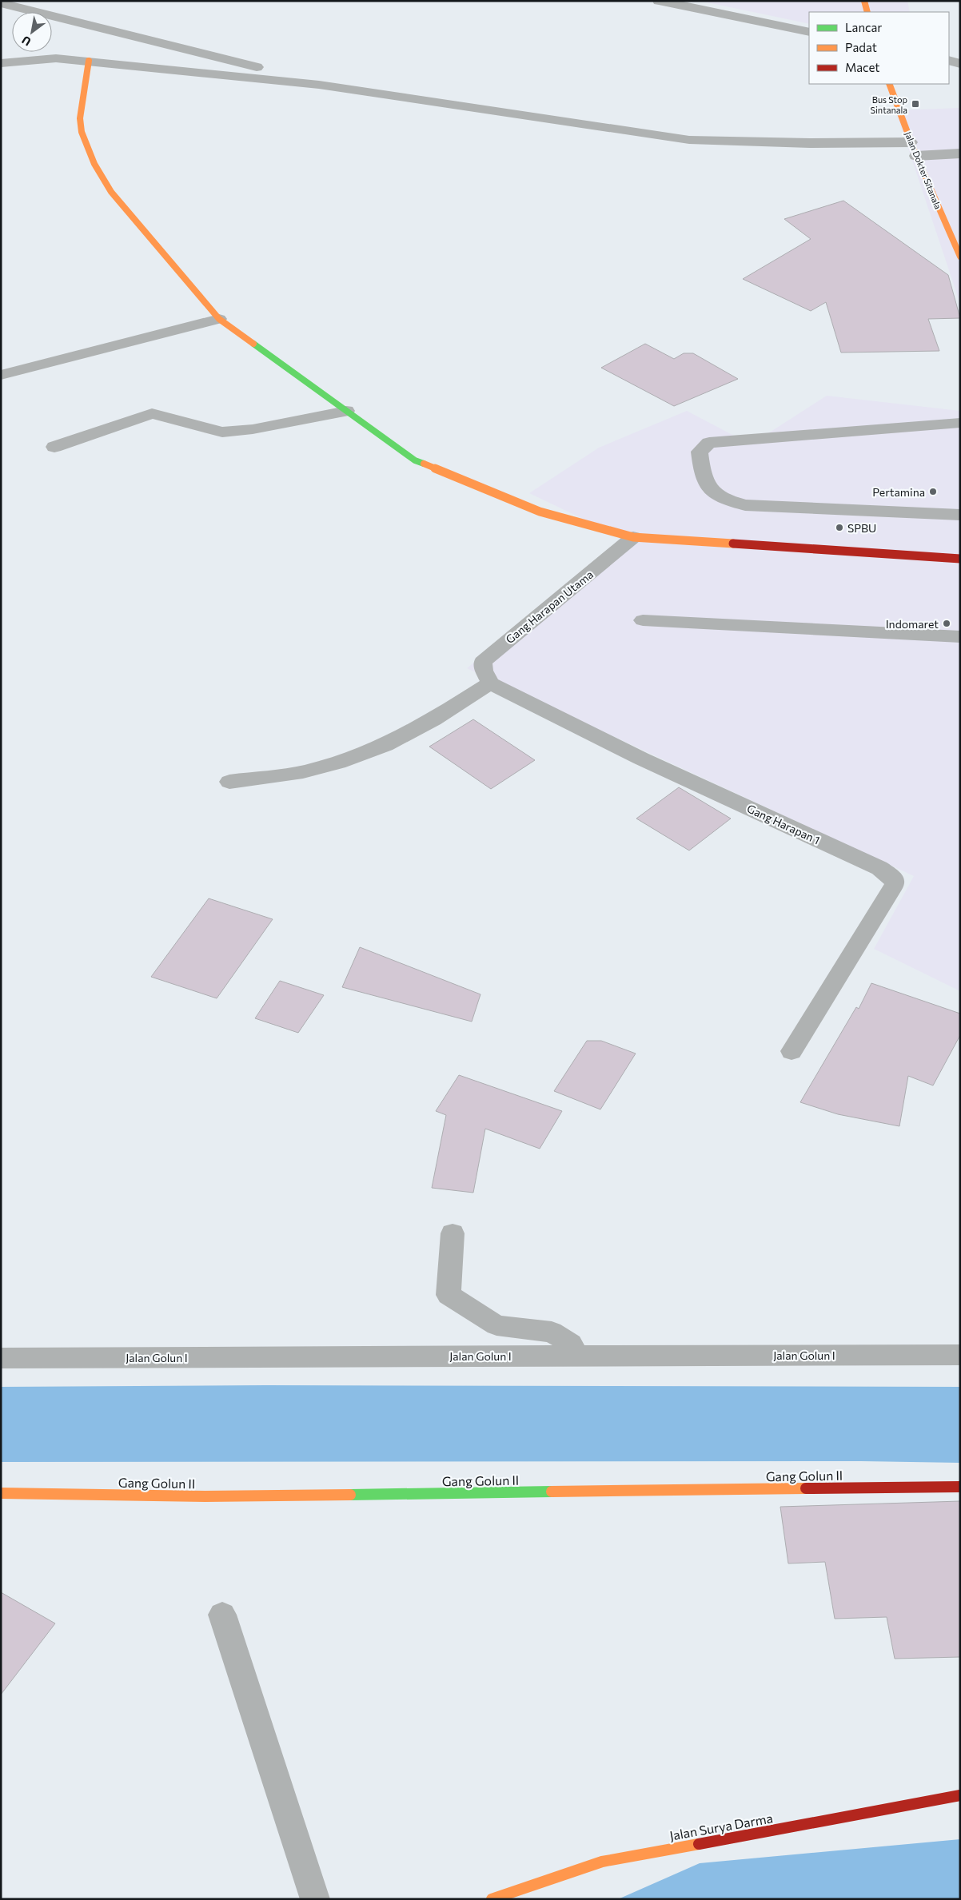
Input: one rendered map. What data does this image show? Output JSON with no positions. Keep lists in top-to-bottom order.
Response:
{
  "streets": {
    "street": [
      "Jalan Dokter Sitanala",
      "Gang Harapan Utama",
      "Gang Harapan 1",
      "Jalan Golun I",
      "Gang Golun II",
      "Jalan Surya Darma"
    ]
  },
  "crossings": [
    ["Gang Harapan Utama", "Gang Harapan 1"]
  ],
  "places": {
    "transit": ["Bus Stop Sintanala"],
    "other": ["Pertamina", "SPBU", "Indomaret"]
  },
  "legend": ["Lancar", "Padat", "Macet"],
  "north": "bottom left"
}
